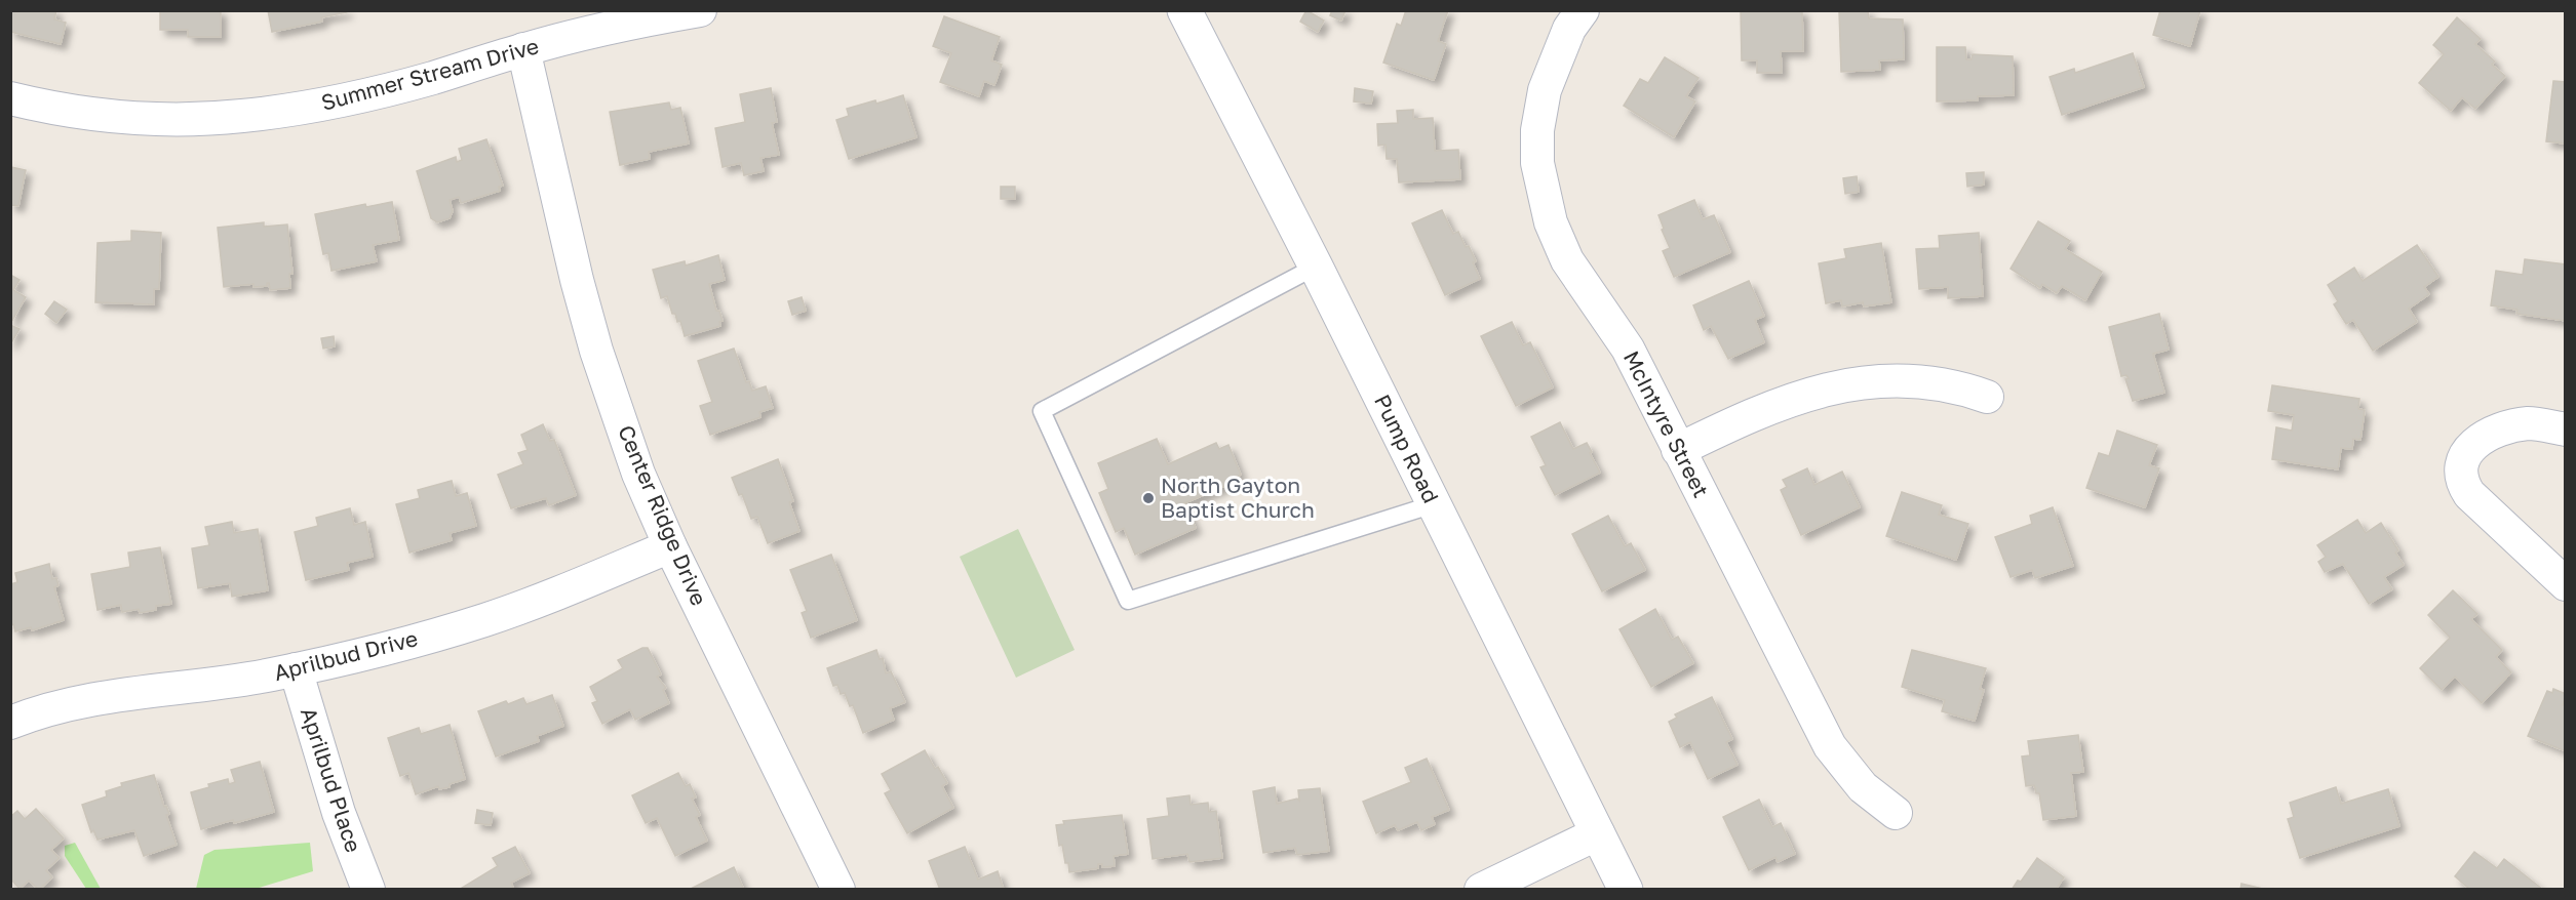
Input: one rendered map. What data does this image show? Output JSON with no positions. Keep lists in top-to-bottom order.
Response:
{
  "streets": {
    "main road": ["Pump Road"],
    "street": [
      "Summer Stream Drive",
      "McIntyre Street",
      "Center Ridge Drive",
      "Aprilbud Drive",
      "Aprilbud Place"
    ]
  },
  "crossings": [
    ["Summer Stream Drive", "Center Ridge Drive"],
    ["Center Ridge Drive", "Aprilbud Drive"],
    ["Aprilbud Drive", "Aprilbud Place"]
  ],
  "places": ["North Gayton Baptist Church"]
}
